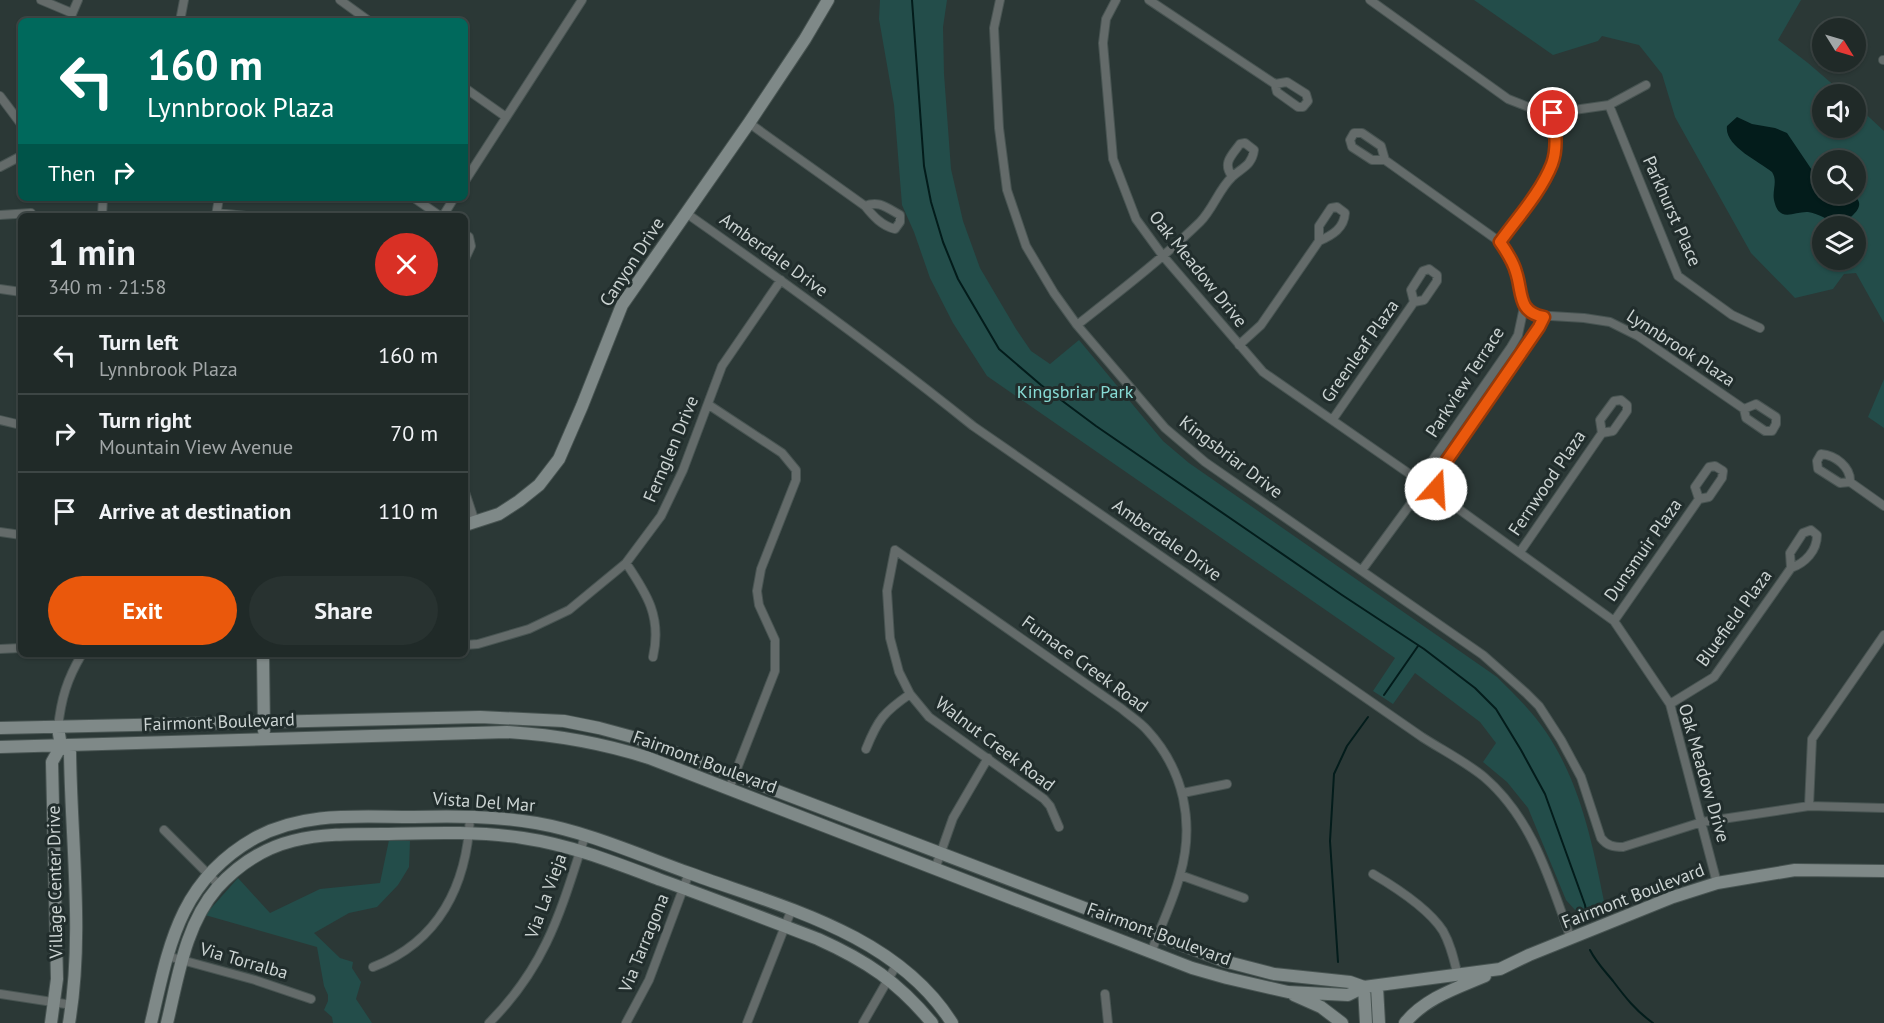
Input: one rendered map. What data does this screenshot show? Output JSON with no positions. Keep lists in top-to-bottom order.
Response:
{
  "streets": {
    "main road": [
      "Canyon Drive",
      "Fairmont Boulevard",
      "Vista Del Mar",
      "Village Center Drive"
    ],
    "street": [
      "Parkhurst Place",
      "Amberdale Drive",
      "Oak Meadow Drive",
      "Lynnbrook Plaza",
      "Greenleaf Plaza",
      "Parkview Terrace",
      "Fernglen Drive",
      "Kingsbriar Drive",
      "Fernwood Plaza",
      "Dunsmuir Plaza",
      "Bluefield Plaza",
      "Furnace Creek Road",
      "Walnut Creek Road",
      "Via La Vieja",
      "Via Tarragona",
      "Via Torralba"
    ]
  },
  "crossings": [
    ["Amberdale Drive", "Canyon Drive"],
    ["Amberdale Drive", "Fernglen Drive"],
    ["Amberdale Drive", "Fairmont Boulevard"],
    ["Oak Meadow Drive", "Greenleaf Plaza"],
    ["Oak Meadow Drive", "Parkview Terrace"],
    ["Oak Meadow Drive", "Kingsbriar Drive"],
    ["Oak Meadow Drive", "Fernwood Plaza"],
    ["Oak Meadow Drive", "Dunsmuir Plaza"],
    ["Oak Meadow Drive", "Bluefield Plaza"],
    ["Oak Meadow Drive", "Fairmont Boulevard"],
    ["Lynnbrook Plaza", "Parkview Terrace"],
    ["Furnace Creek Road", "Fairmont Boulevard"],
    ["Furnace Creek Road", "Walnut Creek Road"],
    ["Fairmont Boulevard", "Village Center Drive"],
    ["Vista Del Mar", "Via La Vieja"],
    ["Vista Del Mar", "Via Tarragona"],
    ["Vista Del Mar", "Via Torralba"]
  ],
  "parks": ["Kingsbriar Park"],
  "north": "bottom right",
  "page": {
    "turn": ["160 m", "Lynnbrook Plaza"],
    "then": "Then",
    "heading": ["1 min", "340 m · 21:58"],
    "list": [
      {
        "name": "Turn left",
        "note": "Lynnbrook Plaza",
        "value": "160 m"
      },
      {
        "name": "Turn right",
        "note": "Mountain View Avenue",
        "value": "70 m"
      },
      {
        "name": "Arrive at destination",
        "value": "110 m"
      }
    ],
    "buttons": ["Exit", "Share"]
  }
}
